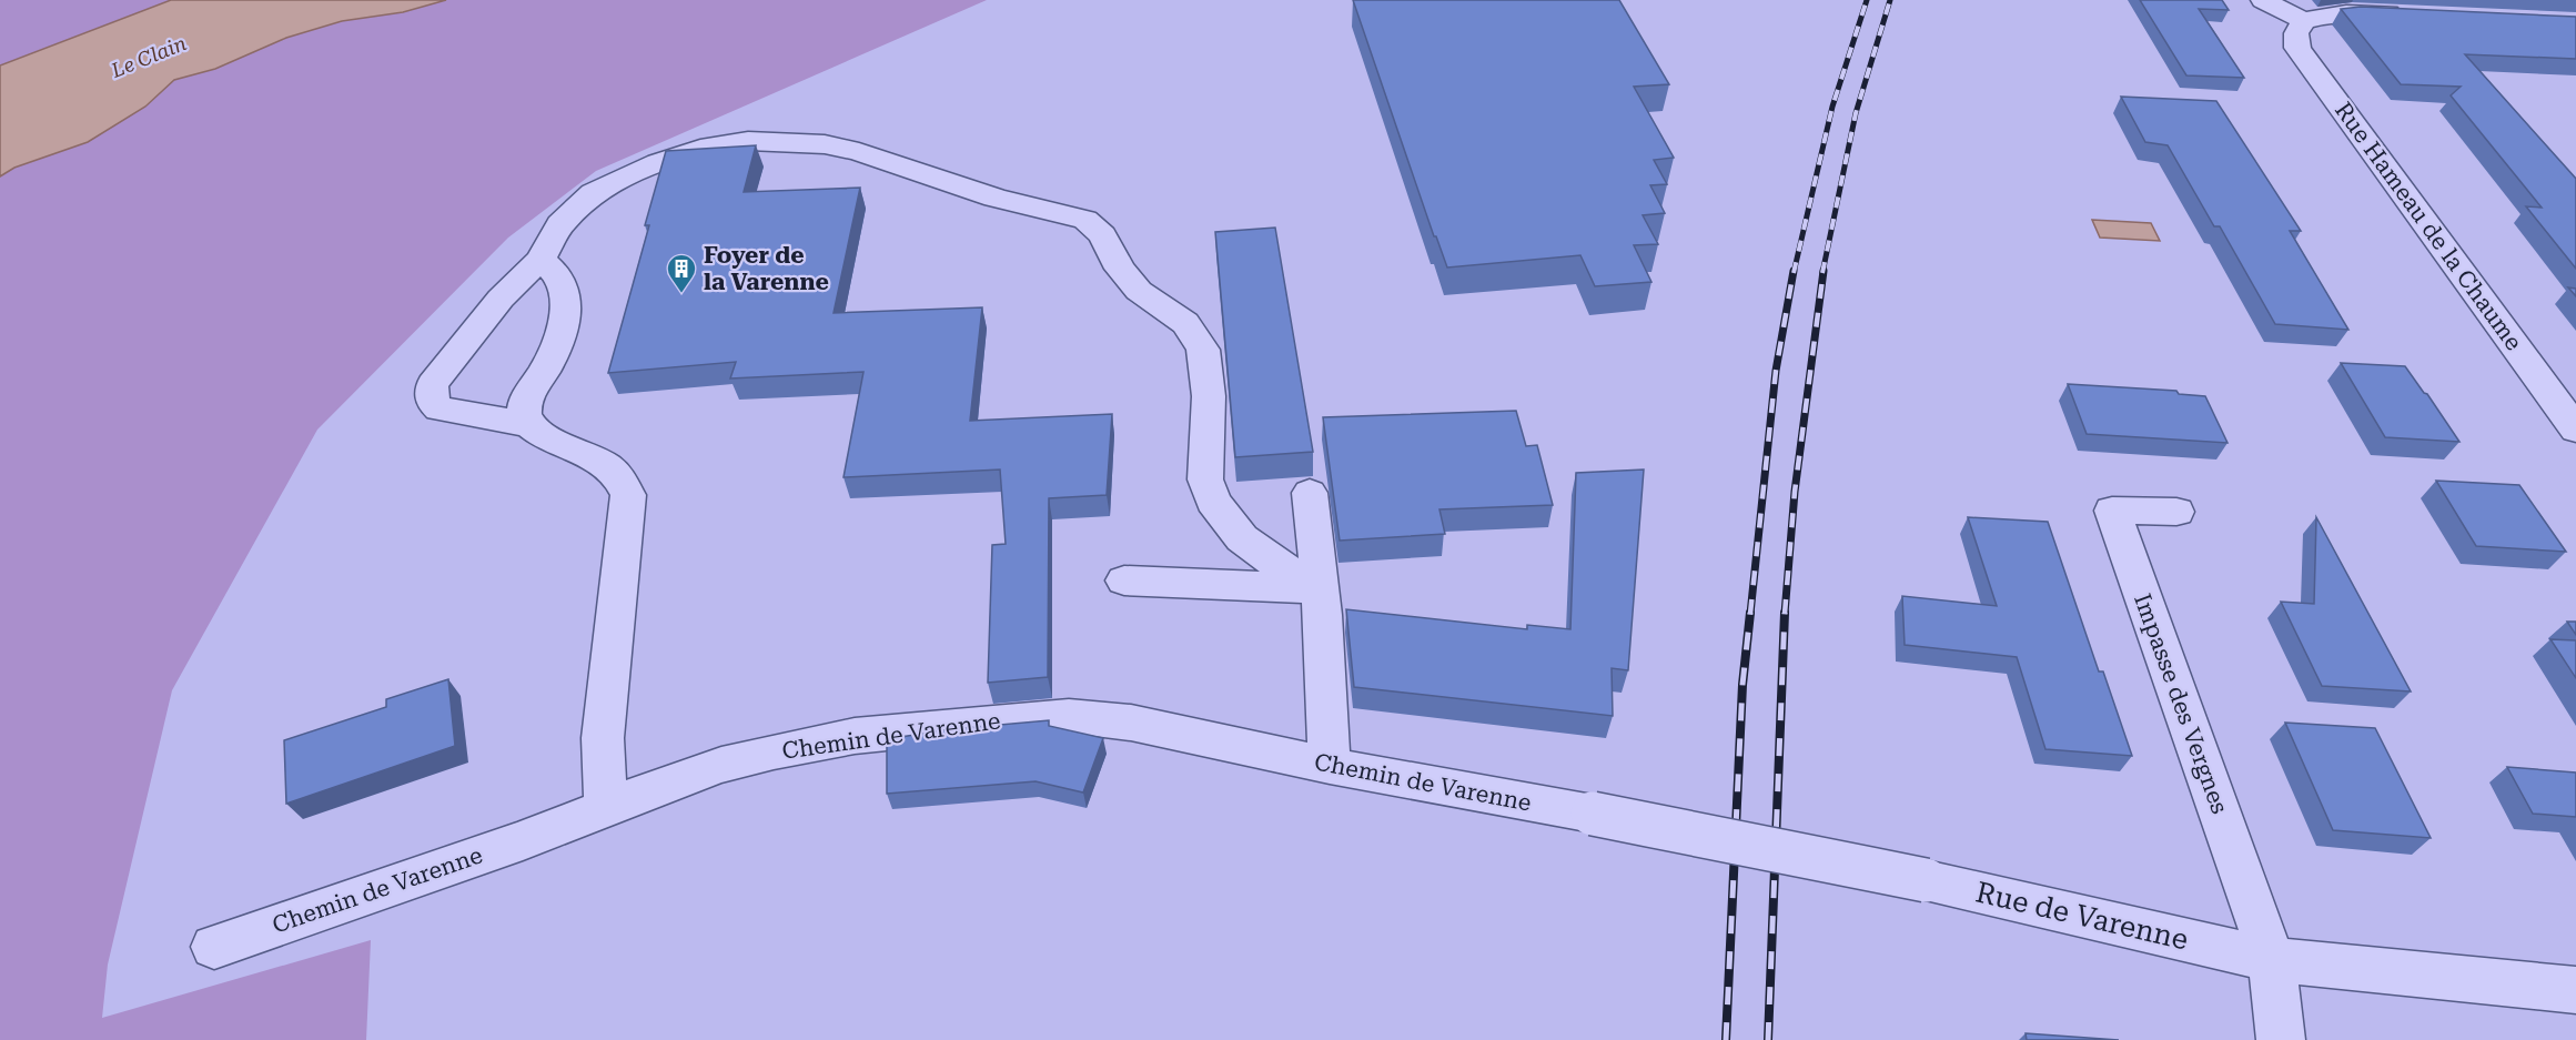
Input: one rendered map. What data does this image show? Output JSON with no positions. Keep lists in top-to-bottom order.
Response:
{
  "streets": {
    "street": [
      "Rue Hameau de la Chaume",
      "Impasse des Vergnes",
      "Chemin de Varenne",
      "Rue de Varenne"
    ]
  },
  "crossings": [
    ["Impasse des Vergnes", "Rue de Varenne"],
    ["Chemin de Varenne", "Rue de Varenne"]
  ],
  "water": ["Le Clain"],
  "places": {
    "building": ["Foyer de la Varenne"]
  }
}
